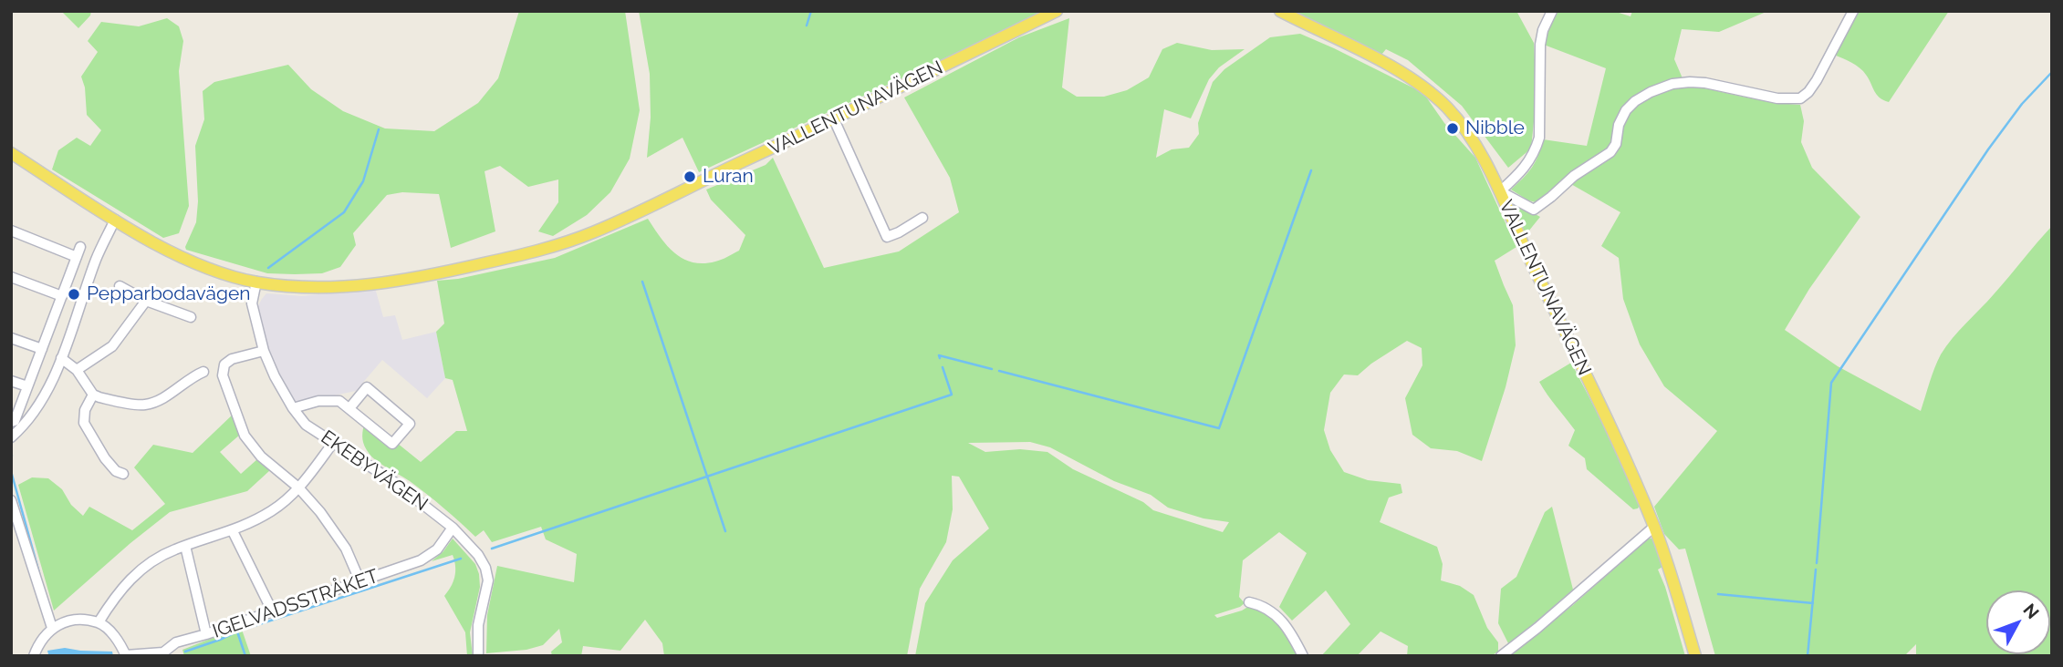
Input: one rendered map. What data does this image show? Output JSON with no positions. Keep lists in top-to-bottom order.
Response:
{
  "streets": {
    "main road": ["VALLENTUNAVÄGEN"],
    "street": ["EKEBYVÄGEN", "IGELVADSSTRÅKET"]
  },
  "crossings": [
    ["VALLENTUNAVÄGEN", "EKEBYVÄGEN"],
    ["EKEBYVÄGEN", "IGELVADSSTRÅKET"]
  ],
  "places": ["Nibble", "Luran", "Pepparbodavägen"],
  "north": "top right"
}
